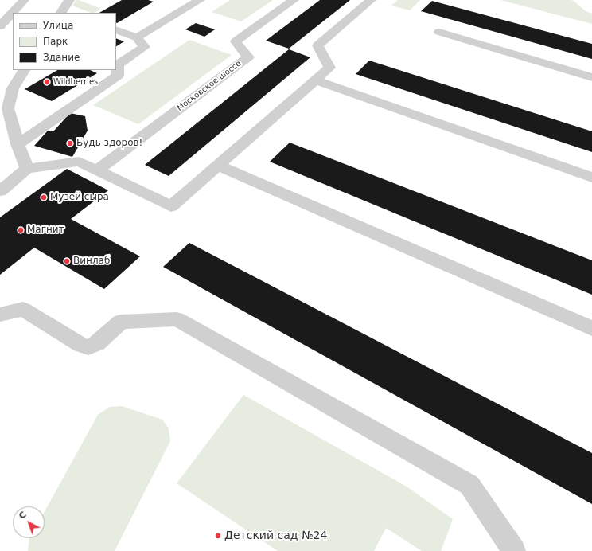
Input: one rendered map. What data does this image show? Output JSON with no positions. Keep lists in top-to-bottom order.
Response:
{
  "streets": {
    "street": ["Московское шоссе"]
  },
  "places": [
    "Wildberries",
    "Будь здоров!",
    "Музей сыра",
    "Магнит",
    "Винлаб",
    "Детский сад №24"
  ],
  "legend": ["Улица", "Парк", "Здание"],
  "north": "top left"
}
